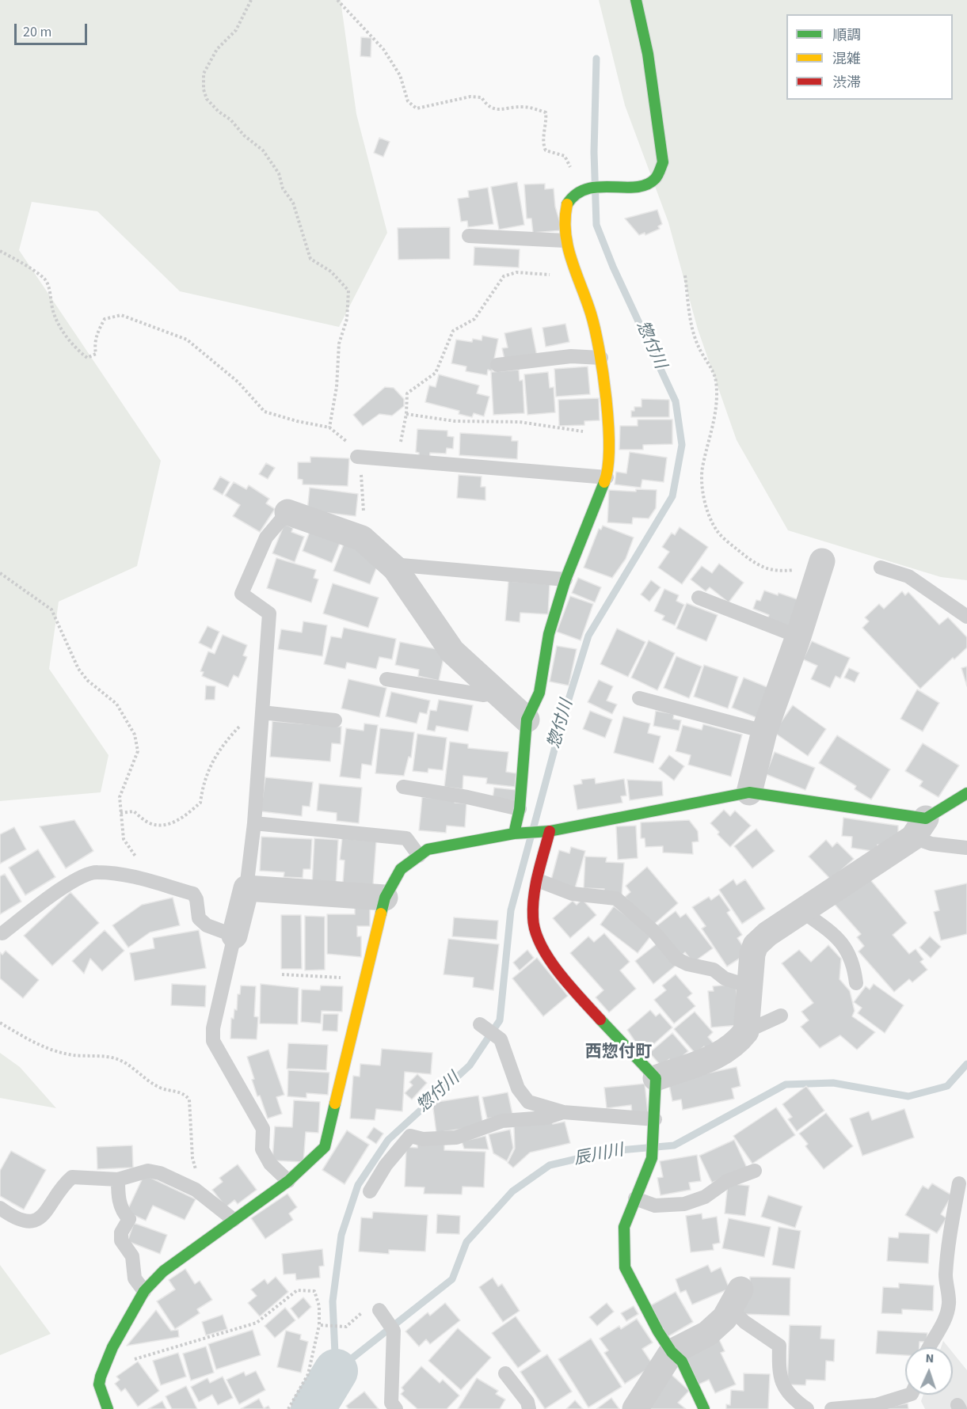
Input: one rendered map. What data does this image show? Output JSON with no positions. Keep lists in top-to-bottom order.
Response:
{
  "districts": ["西惣付町"],
  "water": ["惣付川", "辰川川"],
  "legend": ["順調", "混雑", "渋滞"],
  "scale_bar": "20 m",
  "north": "top"
}
